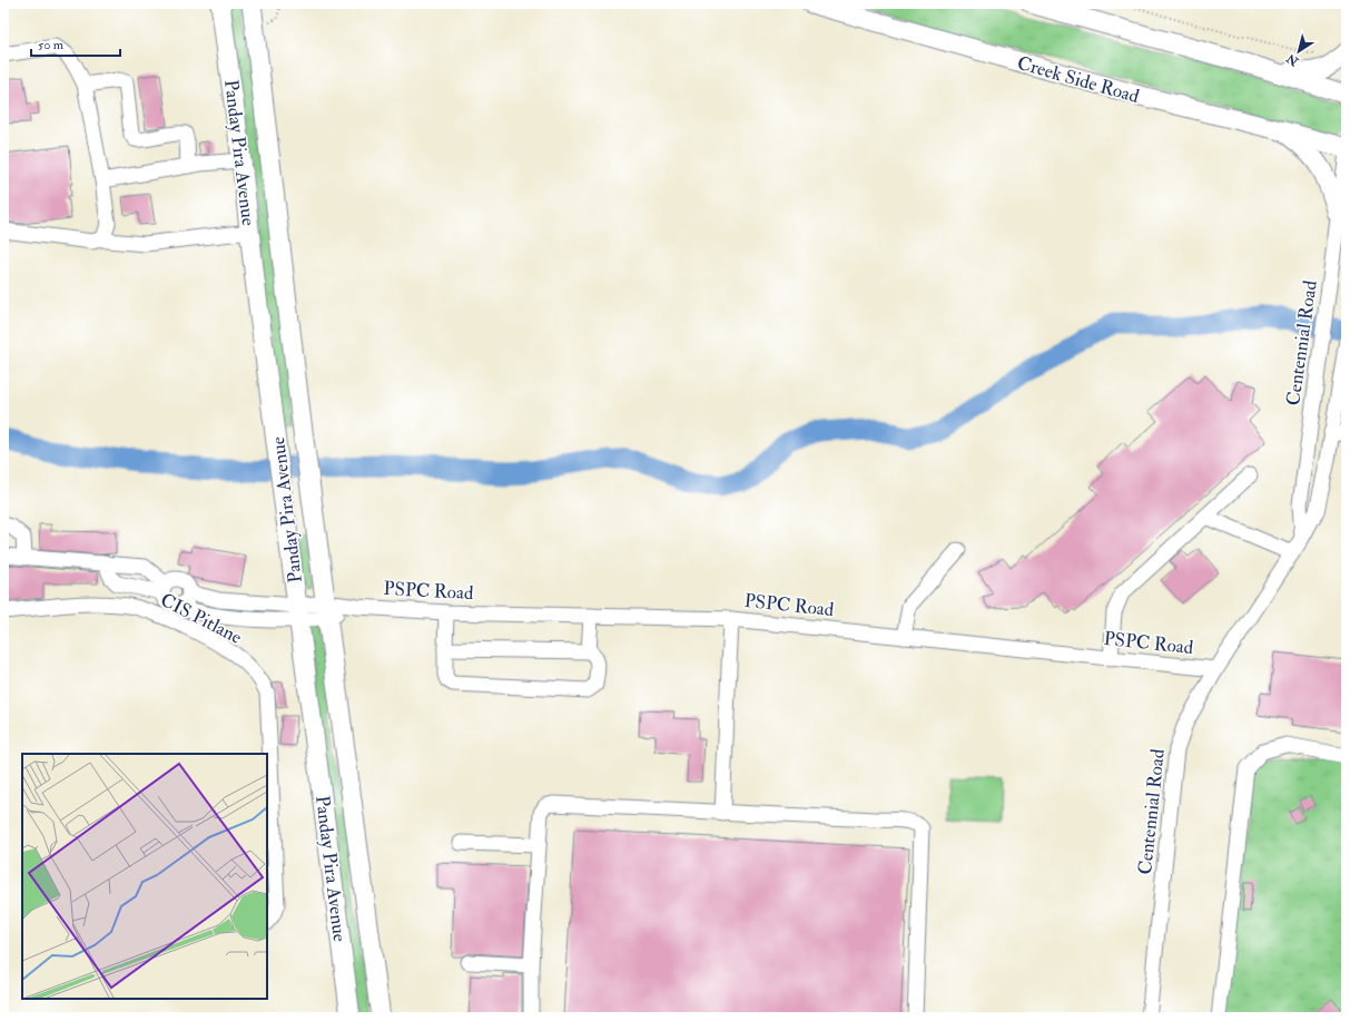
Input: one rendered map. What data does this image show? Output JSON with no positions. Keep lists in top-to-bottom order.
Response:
{
  "streets": {
    "main road": ["Creek Side Road", "Panday Pira Avenue"],
    "street": ["Centennial Road", "PSPC Road", "CIS Pitlane"]
  },
  "crossings": [
    ["Panday Pira Avenue", "PSPC Road"],
    ["Centennial Road", "PSPC Road"]
  ],
  "scale_bar": "50 m",
  "north": "bottom left"
}
